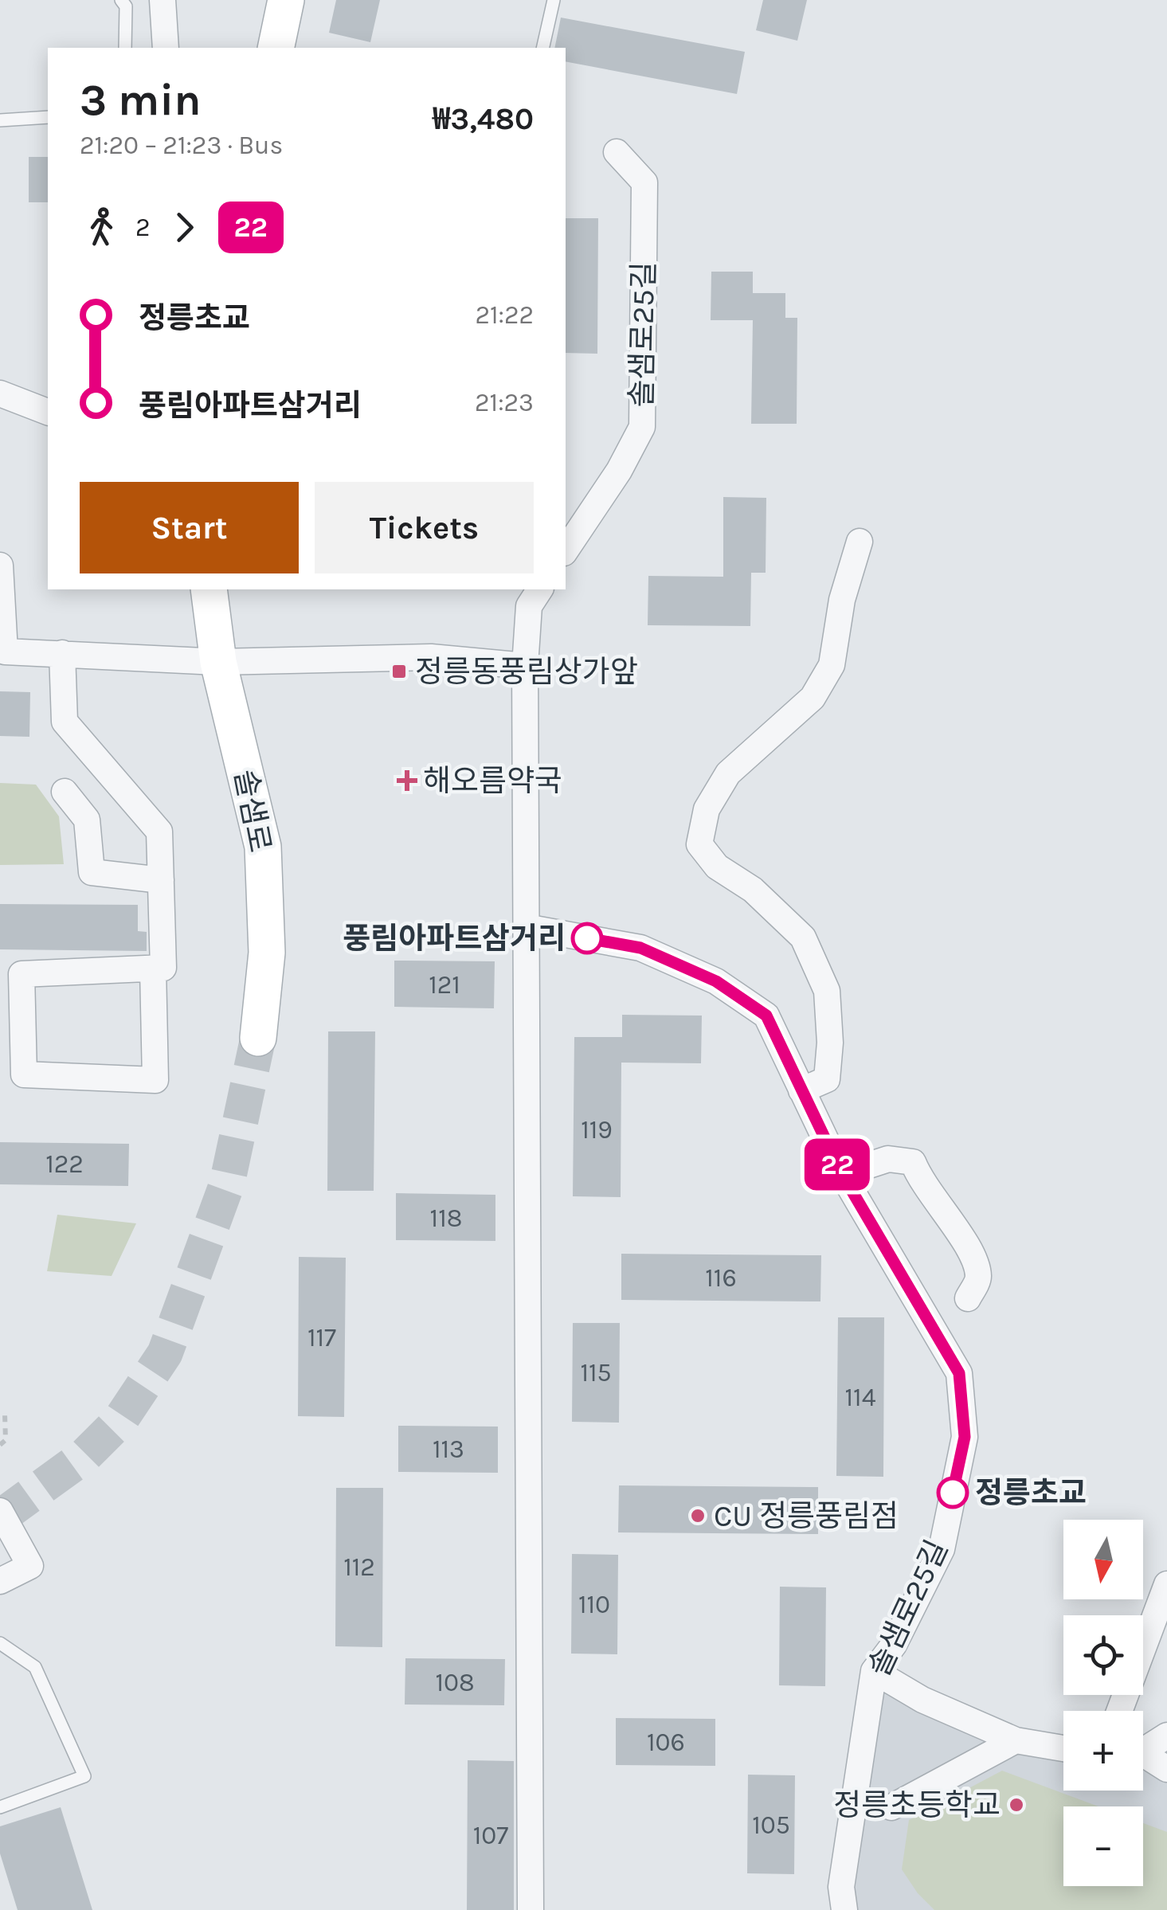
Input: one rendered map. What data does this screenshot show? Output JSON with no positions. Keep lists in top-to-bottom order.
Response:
{
  "streets": {
    "main road": ["솔샘로"],
    "street": ["솔샘로25길"]
  },
  "places": {
    "transit": ["정릉동풍림상가앞"],
    "health": ["해오름약국"],
    "other": [
      "풍림아파트삼거리",
      "정릉초교",
      "CU 정릉풍림점",
      "정릉초등학교"
    ]
  },
  "lines": ["bus line 22"],
  "house_numbers": [
    "121",
    "119",
    "122",
    "118",
    "116",
    "117",
    "115",
    "114",
    "113",
    "112",
    "110",
    "108",
    "106",
    "105",
    "107"
  ],
  "north": "bottom",
  "page": {
    "on_map": "22",
    "heading": ["3 min", "21:20 – 21:23 · Bus", "₩3,480"],
    "legs": ["2", "22"],
    "list": [
      {
        "name": "정릉초교",
        "value": "21:22"
      },
      {
        "name": "풍림아파트삼거리",
        "value": "21:23"
      }
    ],
    "buttons": ["Start", "Tickets"],
    "map_buttons": ["+", "−"]
  }
}
